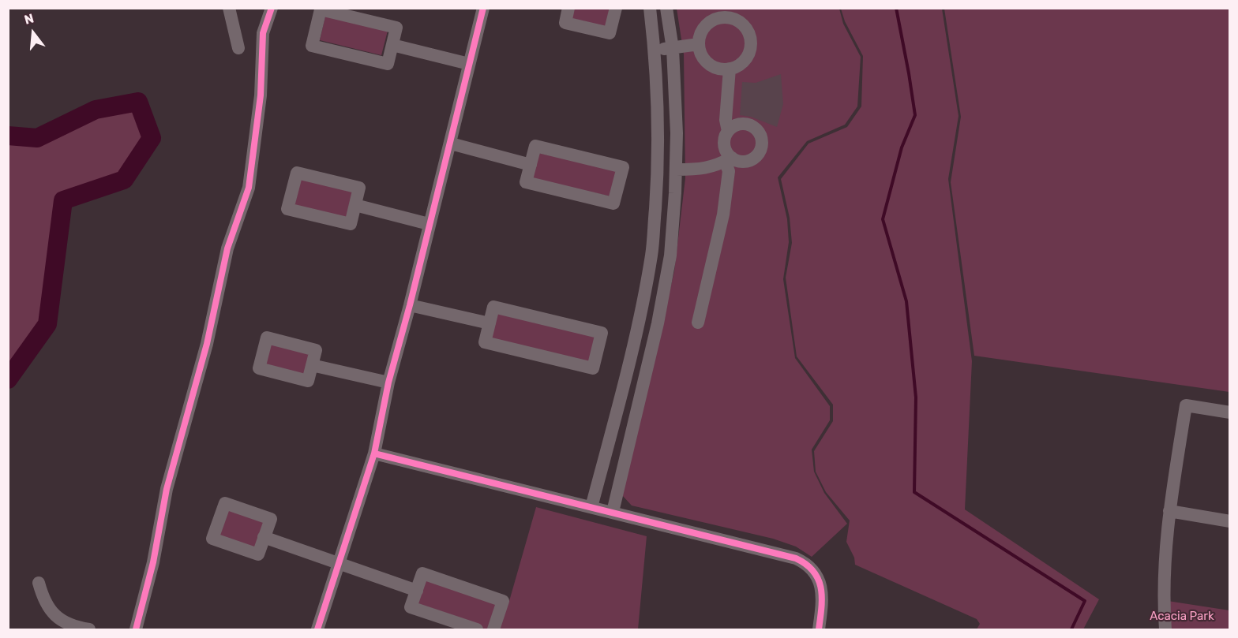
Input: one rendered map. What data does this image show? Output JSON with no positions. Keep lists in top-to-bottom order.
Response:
{
  "parks": ["Acacia Park"],
  "north": "top"
}
